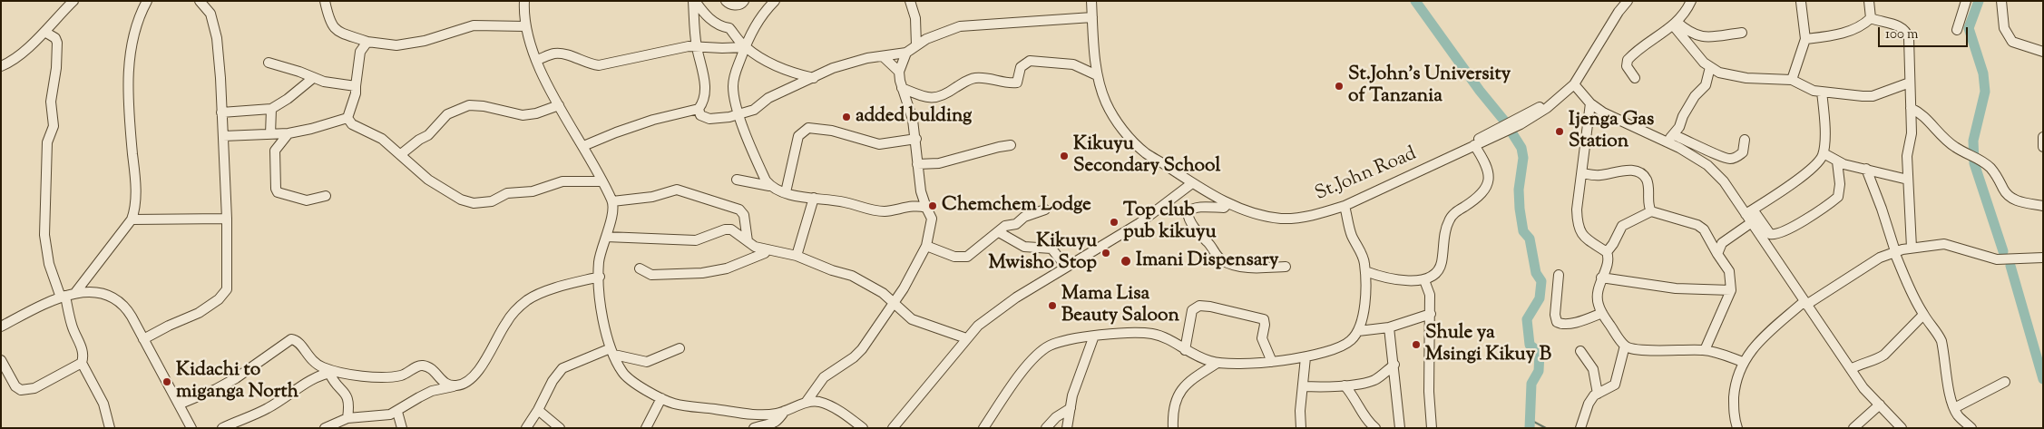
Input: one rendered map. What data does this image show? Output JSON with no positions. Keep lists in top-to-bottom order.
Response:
{
  "streets": {
    "street": ["St.John Road"]
  },
  "places": [
    "St.John's University of Tanzania",
    "added bulding",
    "Ijenga Gas Station",
    "Kikuyu Secondary School",
    "Chemchem Lodge",
    "Top club pub kikuyu",
    "Kikuyu Mwisho Stop",
    "Imani Dispensary",
    "Mama Lisa Beauty Saloon",
    "Shule ya Msingi Kikuy B",
    "Kidachi to miganga North"
  ],
  "scale_bar": "100 m"
}
